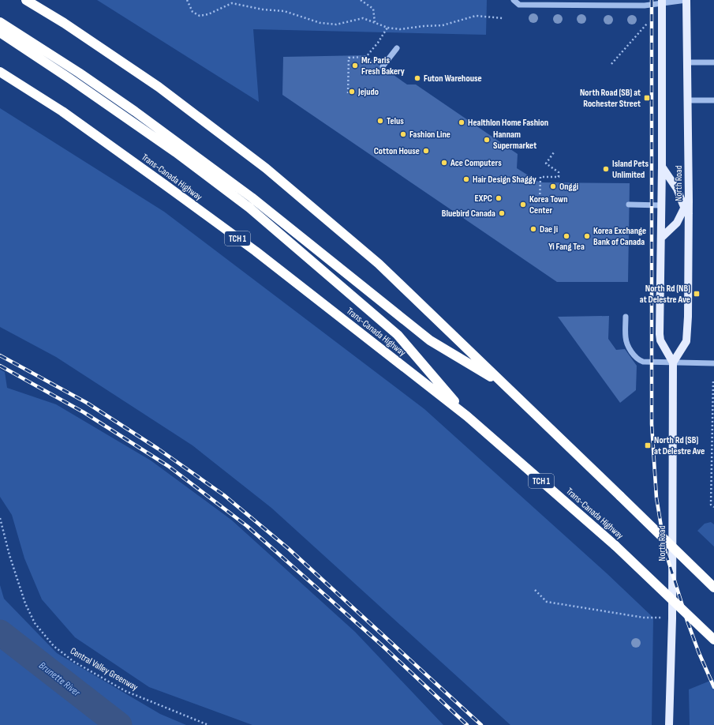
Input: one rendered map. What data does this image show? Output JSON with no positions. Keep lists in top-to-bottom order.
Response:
{
  "streets": {
    "highway": ["Trans-Canada Highway", "TCH 1"],
    "main road": ["North Road"],
    "path": ["Central Valley Greenway"]
  },
  "water": ["Brunette River"],
  "places": {
    "other": [
      "Mr. Paris Fresh Bakery",
      "Futon Warehouse",
      "Jejudo",
      "Telus",
      "Healthlon Home Fashion",
      "Fashion Line",
      "Hannam Supermarket",
      "Cotton House",
      "Ace Computers",
      "Island Pets Unlimited",
      "Hair Design Shaggy",
      "Onggi",
      "EXPC",
      "Korea Town Center",
      "Bluebird Canada",
      "Dae Ji",
      "Yi Fang Tea",
      "Korea Exchange Bank of Canada"
    ],
    "transit": ["North Road (SB) at Rochester Street", "North Rd (NB) at Delestre Ave", "North Rd (SB) at Delestre Ave"]
  }
}
